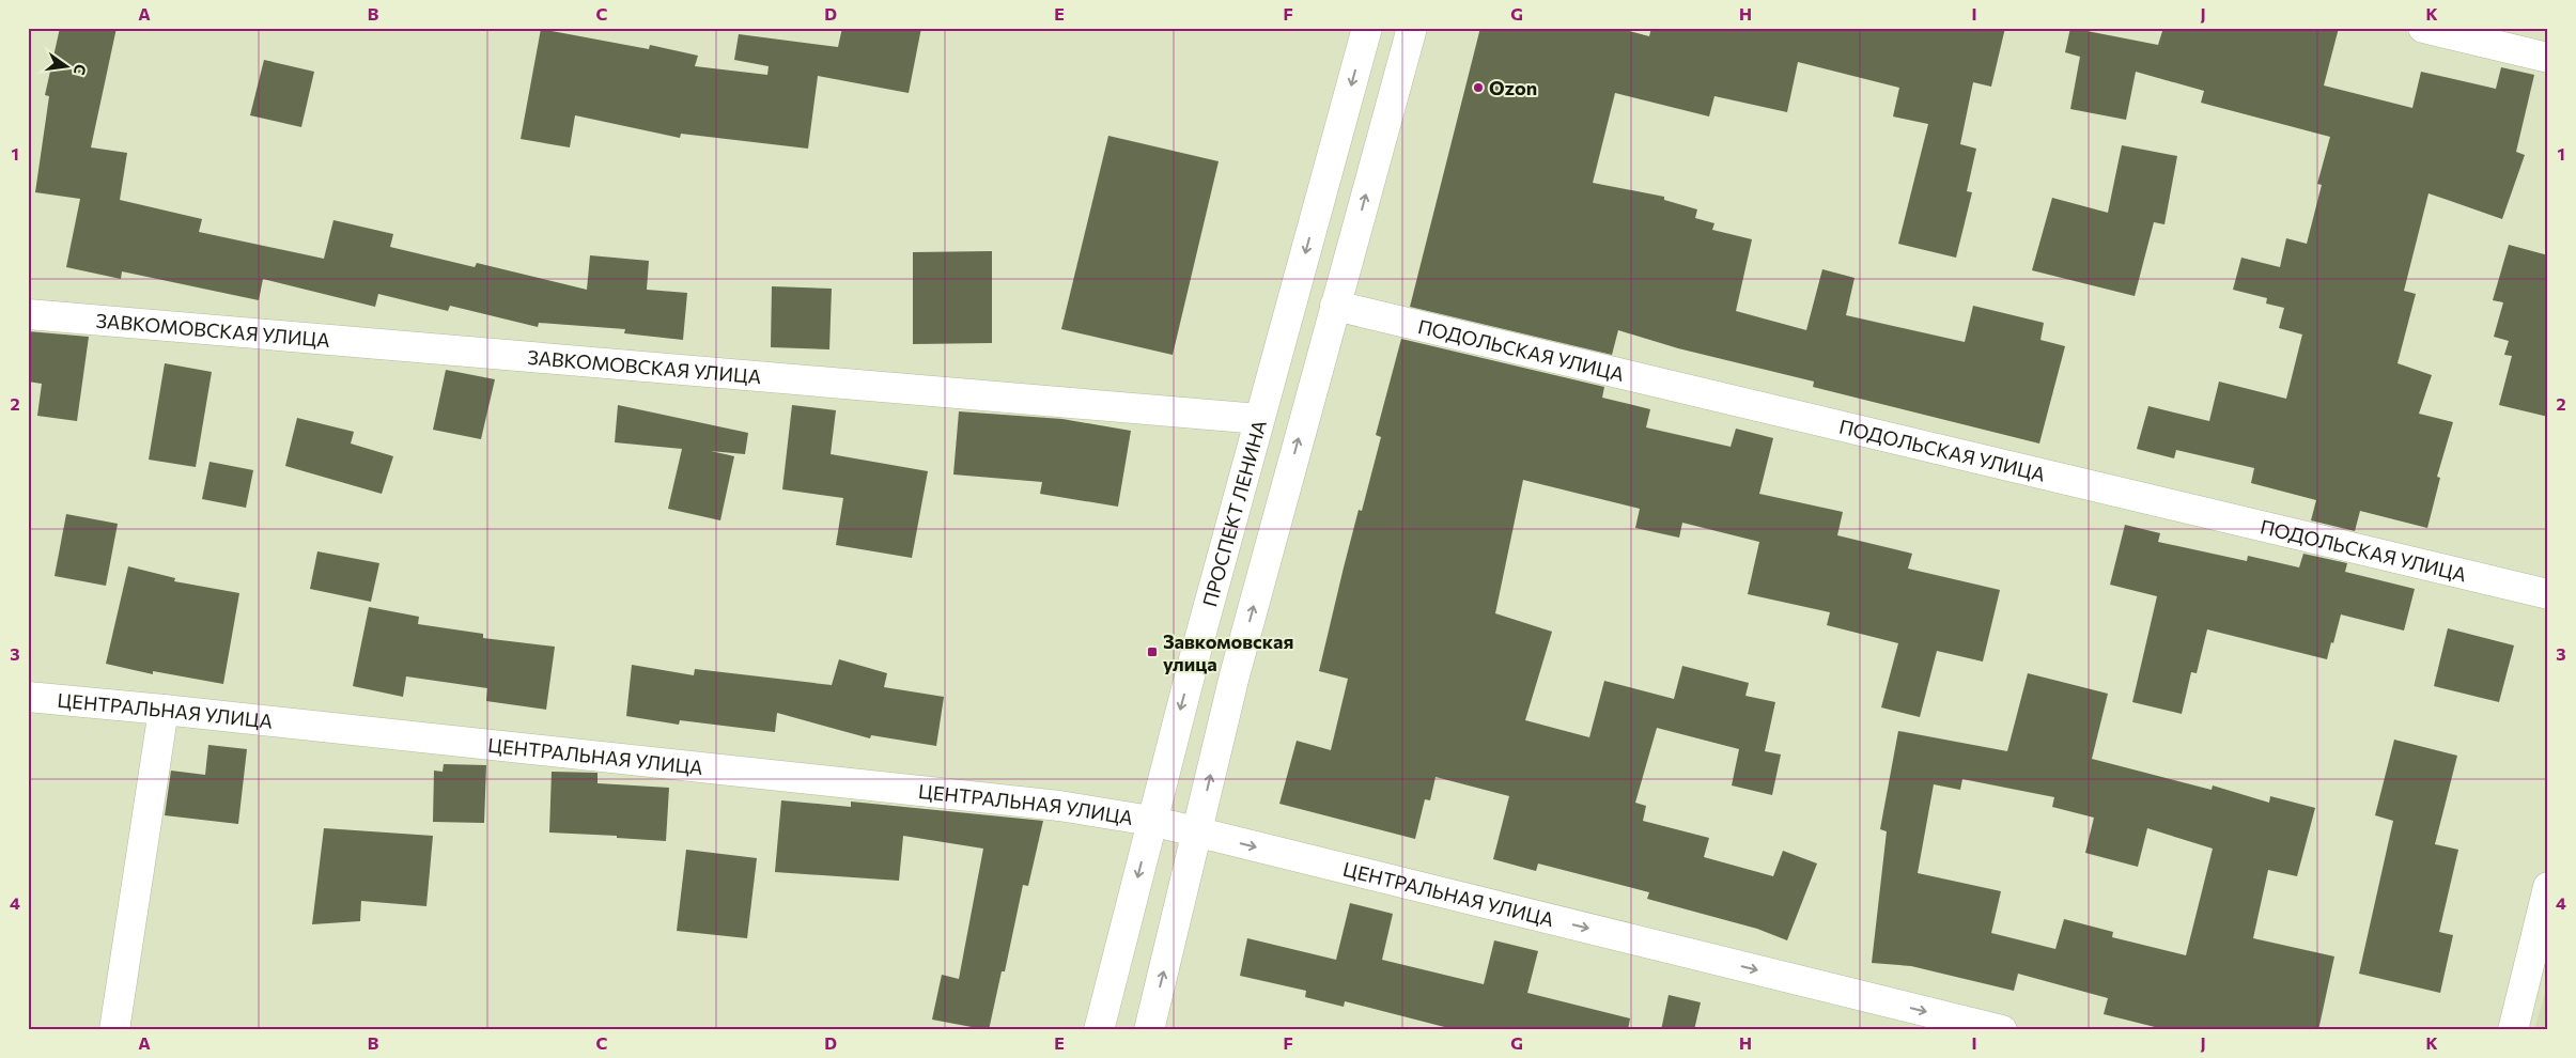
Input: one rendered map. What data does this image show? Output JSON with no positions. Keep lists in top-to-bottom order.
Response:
{
  "streets": {
    "street": [
      "ЗАВКОМОВСКАЯ УЛИЦА",
      "ПОДОЛЬСКАЯ УЛИЦА",
      "ПРОСПЕКТ ЛЕНИНА",
      "ЦЕНТРАЛЬНАЯ УЛИЦА"
    ]
  },
  "crossings": [
    ["ЗАВКОМОВСКАЯ УЛИЦА", "ПРОСПЕКТ ЛЕНИНА"],
    ["ПРОСПЕКТ ЛЕНИНА", "ЦЕНТРАЛЬНАЯ УЛИЦА"]
  ],
  "one_way": ["ЦЕНТРАЛЬНАЯ УЛИЦА"],
  "places": {
    "other": ["Ozon"],
    "transit": ["Завкомовская улица"]
  },
  "north": "right",
  "grid": {
    "columns": [
      "A",
      "B",
      "C",
      "D",
      "E",
      "F",
      "G",
      "H",
      "I",
      "J",
      "K"
    ],
    "rows": [
      "1",
      "2",
      "3",
      "4"
    ]
  }
}
